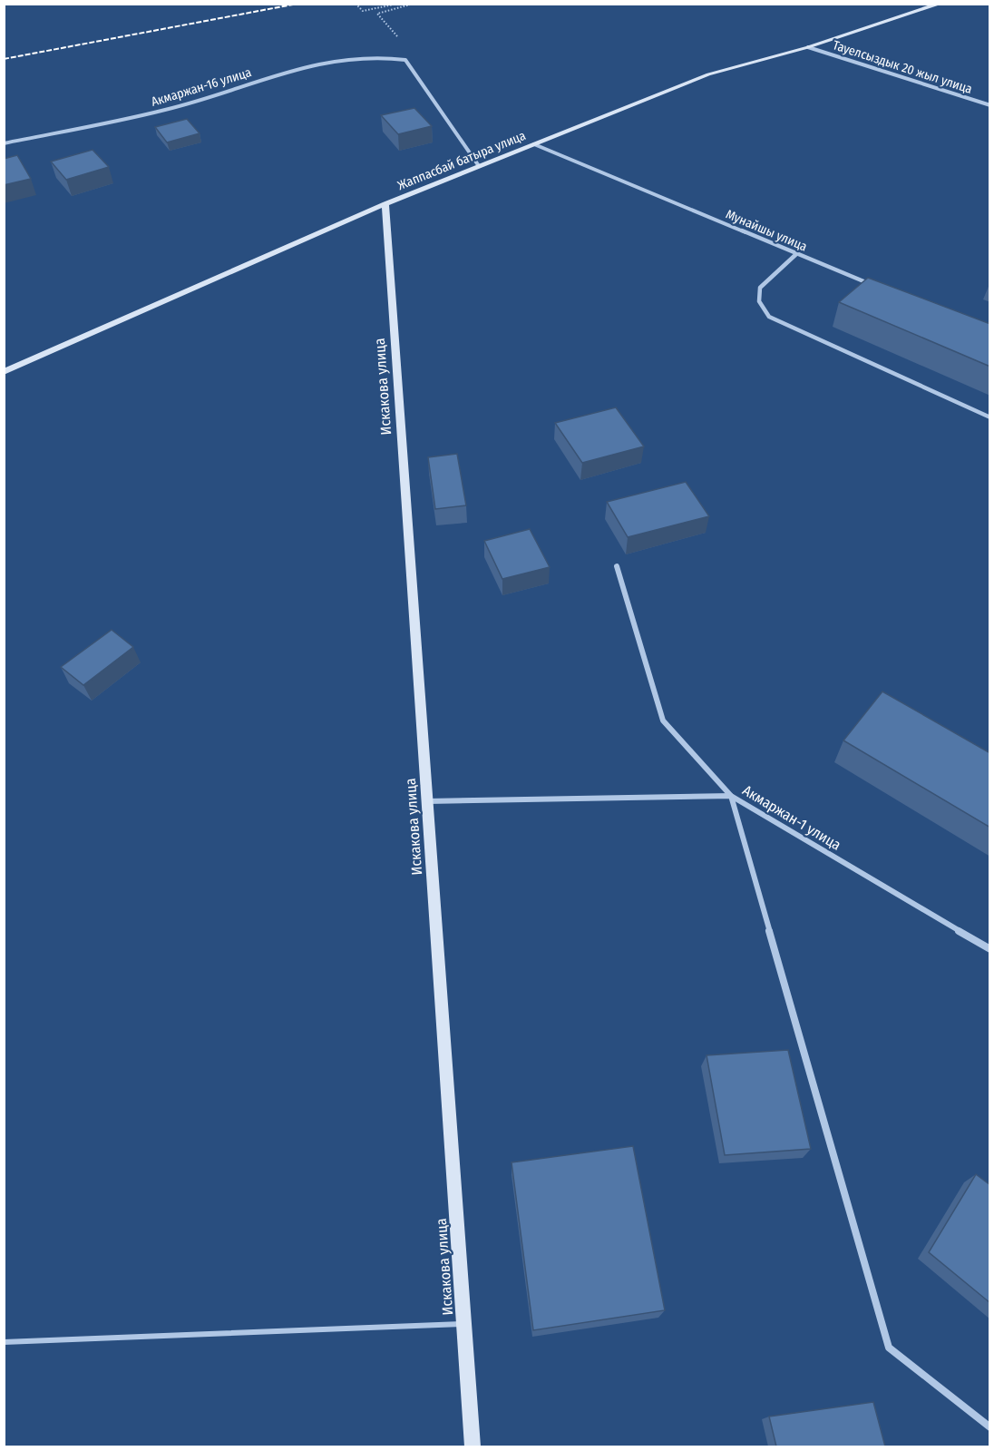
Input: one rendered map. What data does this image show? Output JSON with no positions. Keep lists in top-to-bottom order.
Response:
{
  "streets": {
    "main road": ["Жаппасбай батыра улица", "Искакова улица"],
    "street": [
      "Тауелсыздык 20 жыл улица",
      "Акмаржан-16 улица",
      "Мунайшы улица",
      "Акмаржан-1 улица"
    ]
  },
  "crossings": [
    ["Тауелсыздык 20 жыл улица", "Жаппасбай батыра улица"],
    ["Жаппасбай батыра улица", "Мунайшы улица"],
    ["Жаппасбай батыра улица", "Искакова улица"],
    ["Искакова улица", "Акмаржан-1 улица"]
  ]
}
